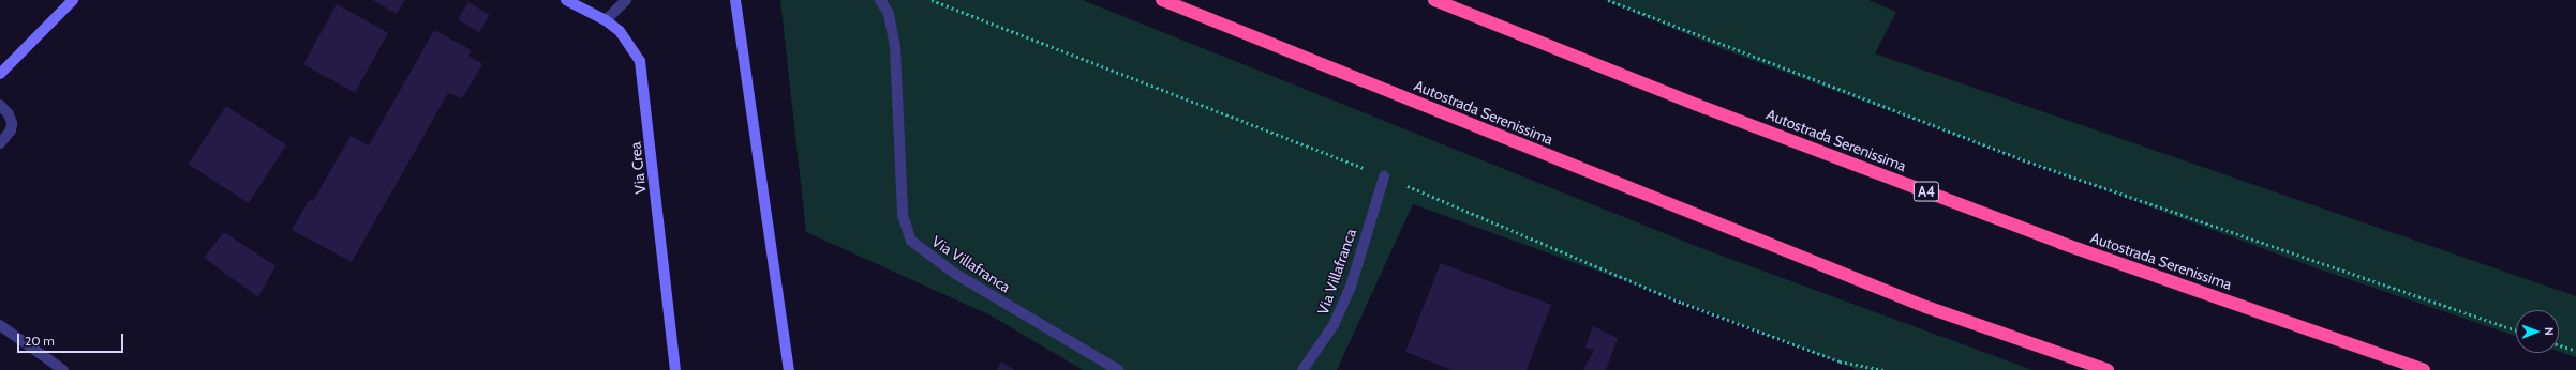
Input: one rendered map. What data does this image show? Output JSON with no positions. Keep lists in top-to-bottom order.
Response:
{
  "streets": {
    "highway": ["Autostrada Serenissima", "A4"],
    "street": ["Via Crea", "Via Villafranca"]
  },
  "scale_bar": "20 m",
  "north": "right"
}
